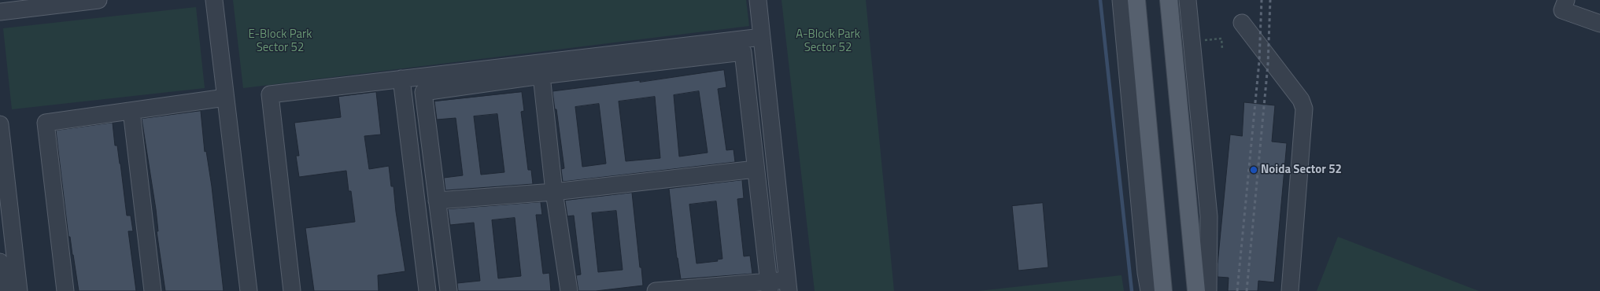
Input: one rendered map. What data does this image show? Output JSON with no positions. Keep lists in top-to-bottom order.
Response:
{
  "parks": ["E-Block Park Sector 52", "A-Block Park Sector 52"],
  "places": ["Noida Sector 52"]
}
